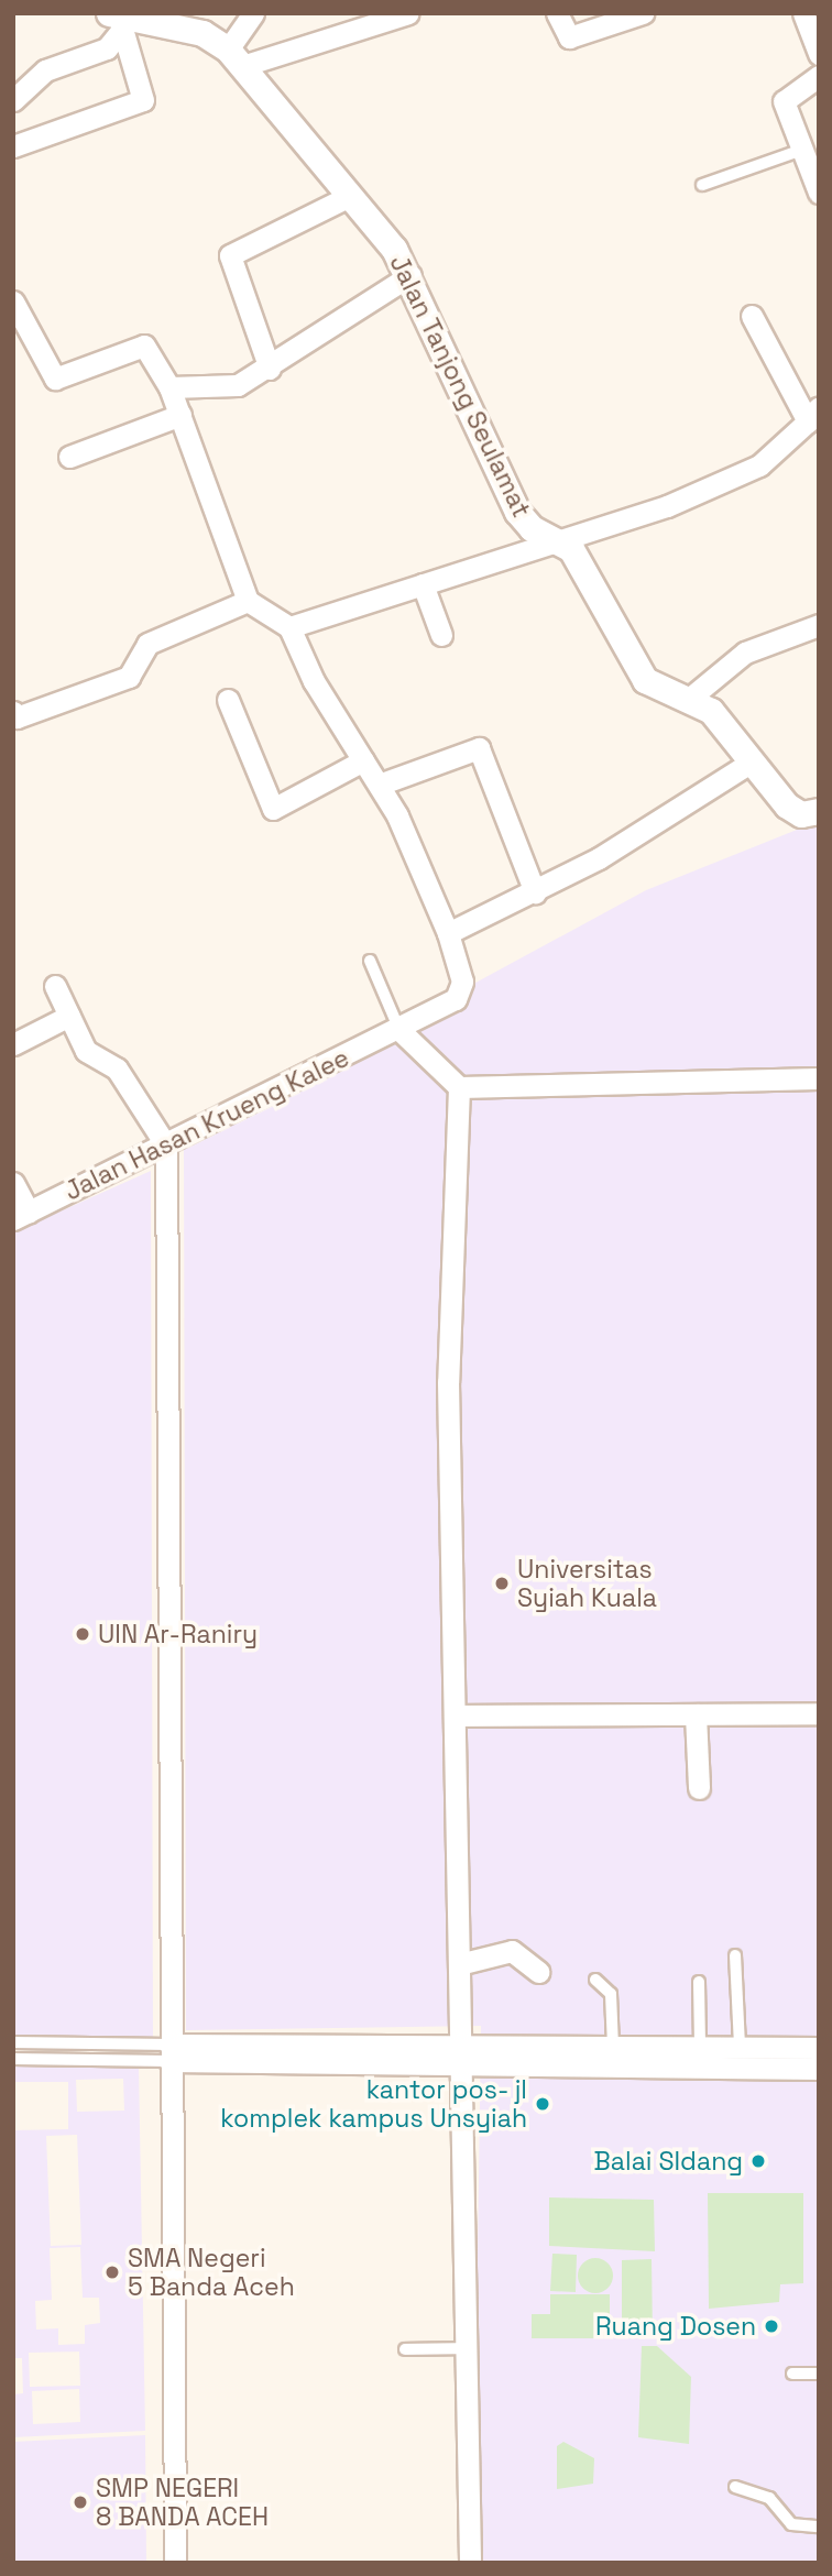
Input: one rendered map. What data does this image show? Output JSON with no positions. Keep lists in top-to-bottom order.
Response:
{
  "streets": {
    "street": ["Jalan Tanjong Seulamat", "Jalan Hasan Krueng Kalee"]
  },
  "places": [
    "Universitas Syiah Kuala",
    "UIN Ar-Raniry",
    "kantor pos- jl komplek kampus Unsyiah",
    "Balai SIdang",
    "SMA Negeri 5 Banda Aceh",
    "Ruang Dosen",
    "SMP NEGERI 8 BANDA ACEH"
  ]
}
